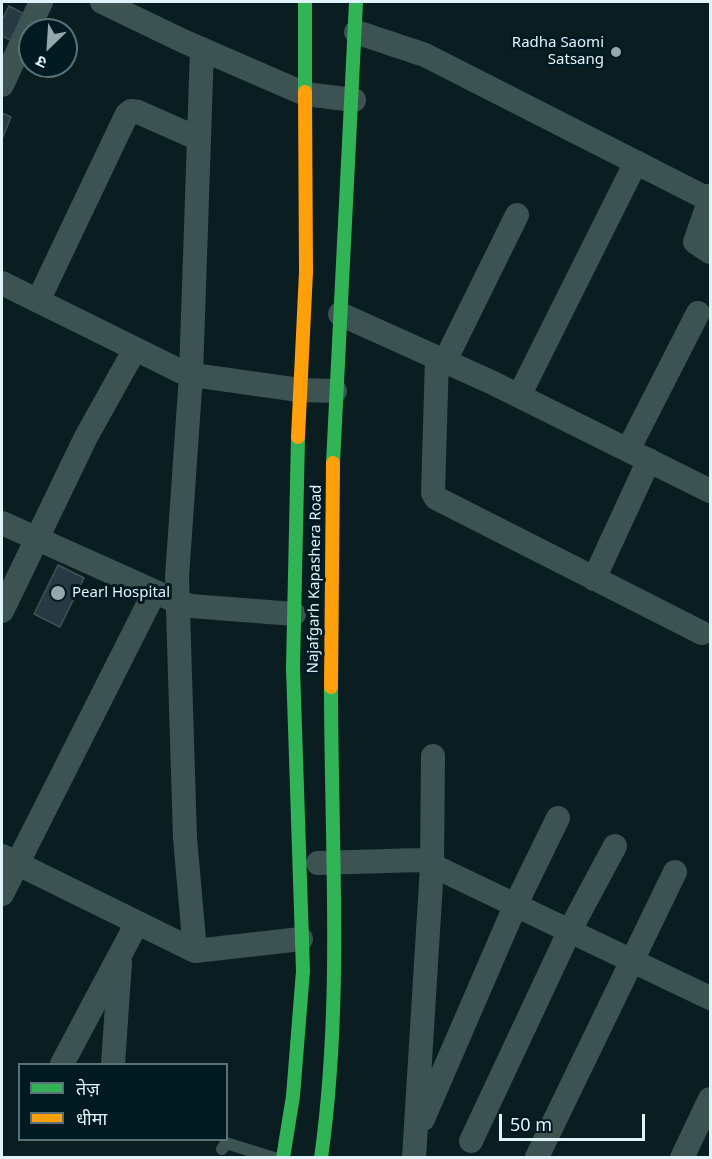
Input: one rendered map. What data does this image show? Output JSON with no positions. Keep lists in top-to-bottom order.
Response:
{
  "streets": {
    "main road": ["Najafgarh Kapashera Road"]
  },
  "places": ["Radha Saomi Satsang", "Pearl Hospital"],
  "legend": ["तेज़", "धीमा"],
  "scale_bar": "50 m",
  "north": "bottom left"
}
